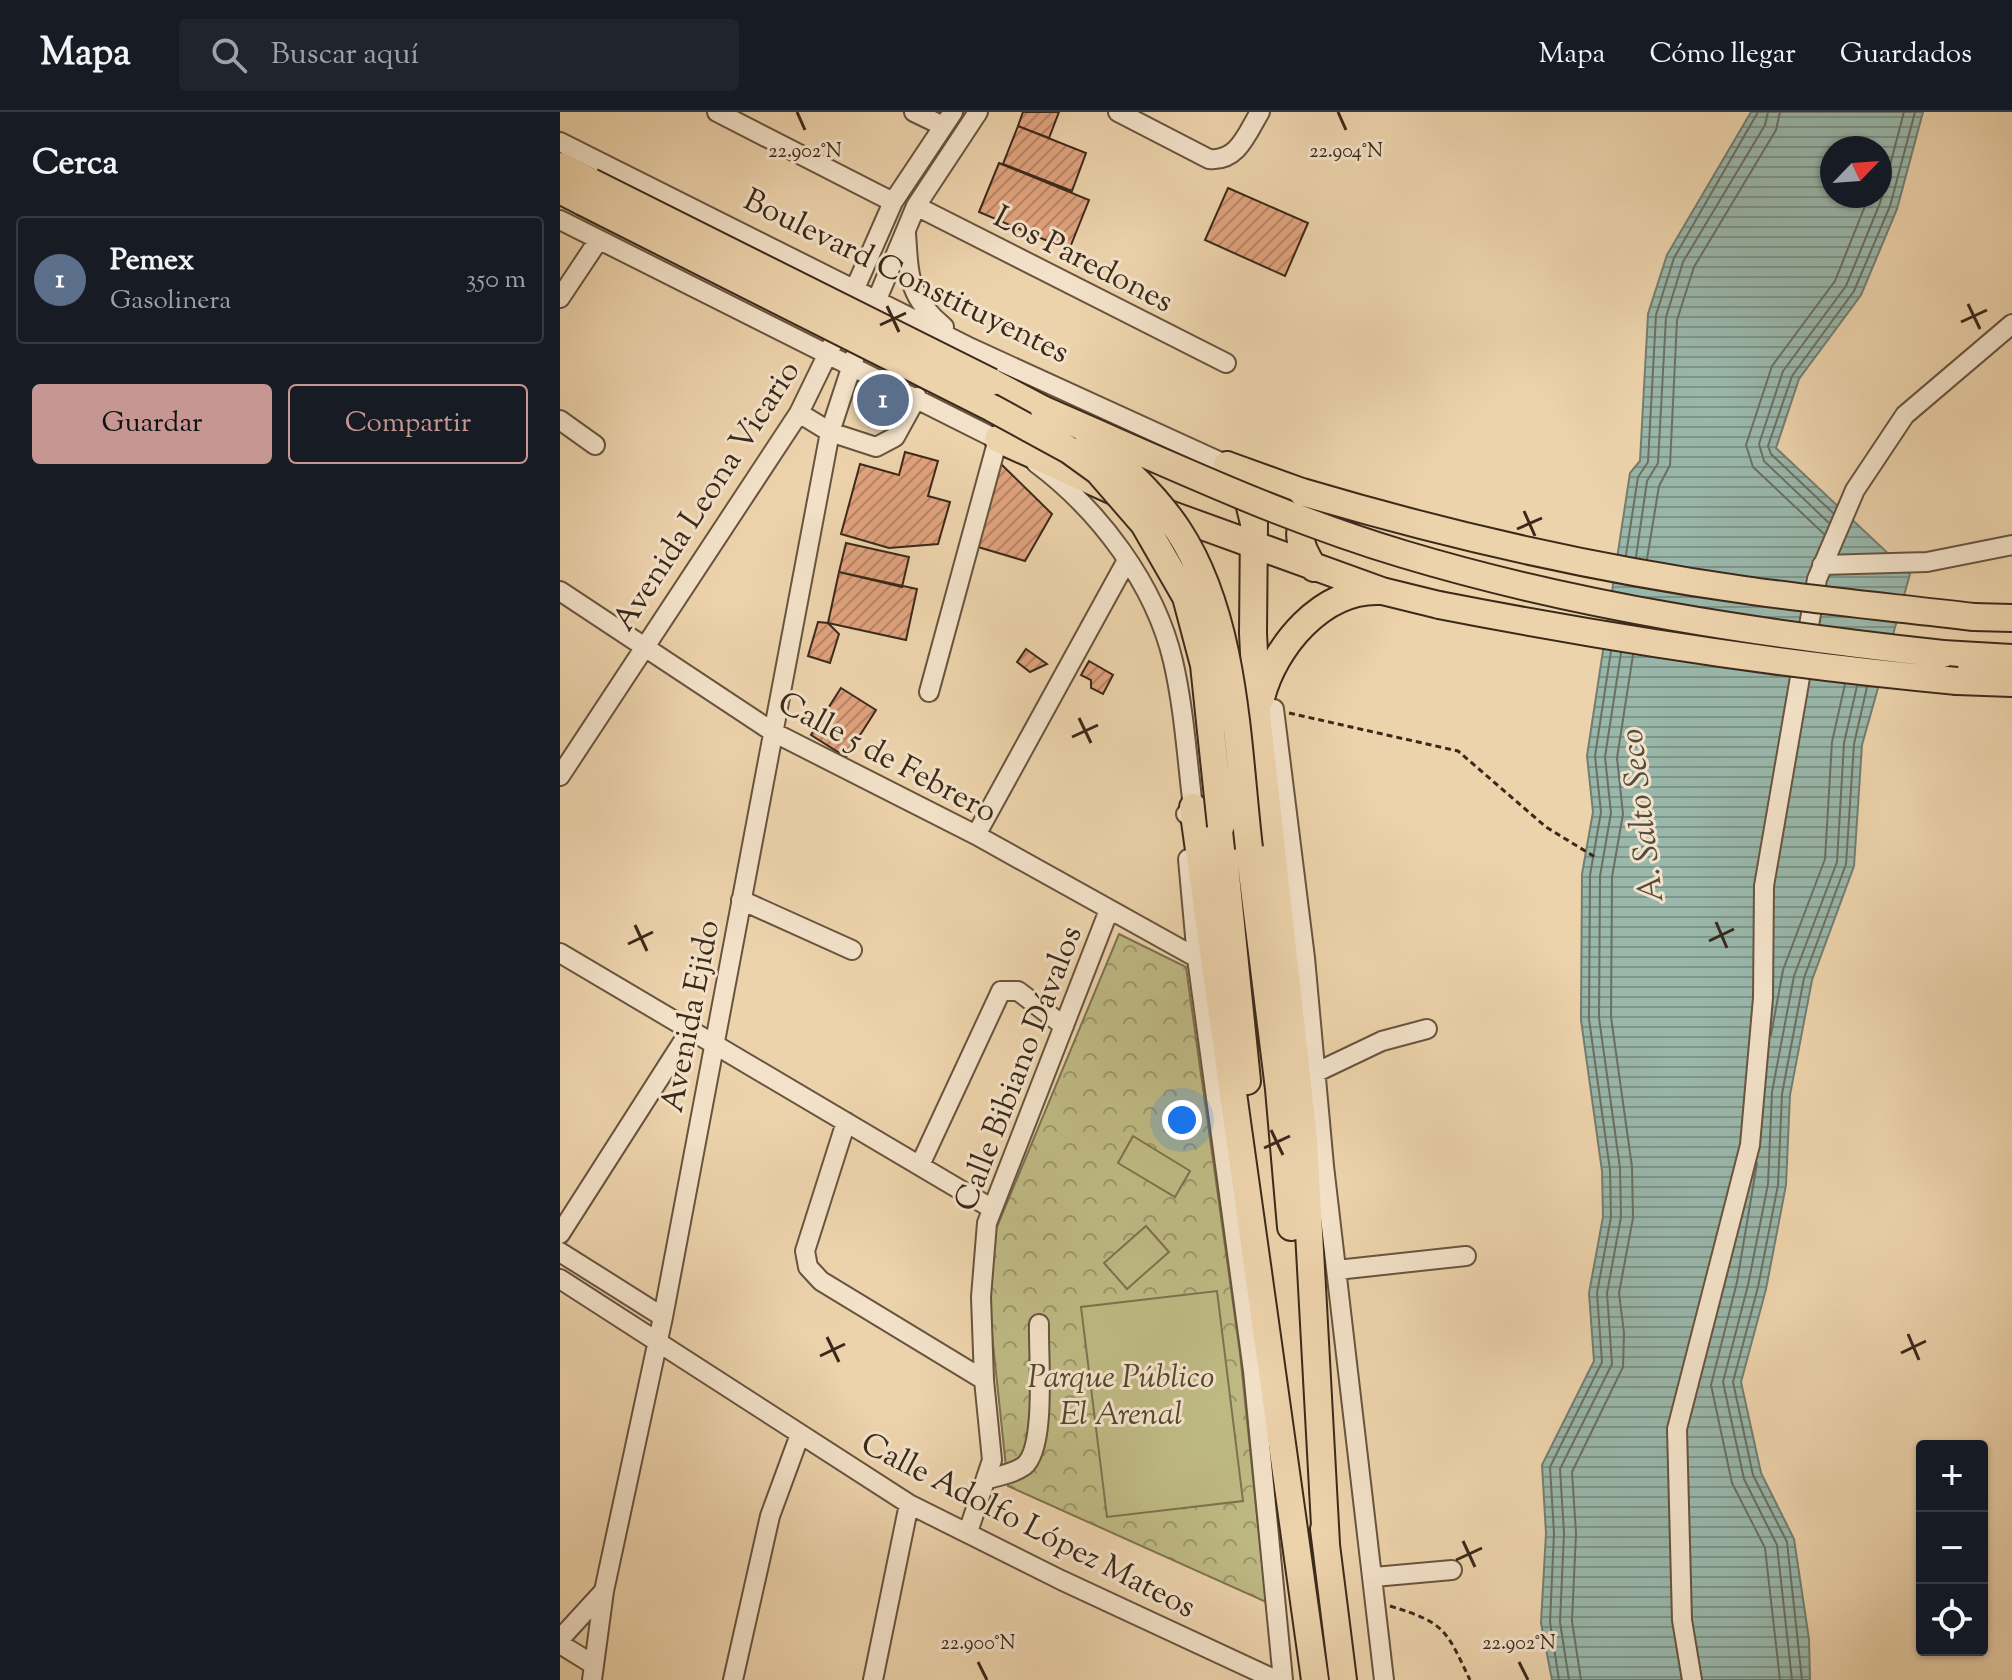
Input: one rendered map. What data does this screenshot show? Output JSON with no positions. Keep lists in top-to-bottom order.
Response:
{
  "streets": {
    "street": [
      "Los Paredones",
      "Boulevard Constituyentes",
      "Avenida Leona Vicario",
      "Calle 5 de Febrero",
      "Avenida Ejido",
      "Calle Bibiano Dávalos",
      "Calle Adolfo López Mateos"
    ]
  },
  "crossings": [
    ["Los Paredones", "Avenida Leona Vicario"],
    ["Boulevard Constituyentes", "Avenida Leona Vicario"],
    ["Avenida Leona Vicario", "Calle 5 de Febrero"],
    ["Avenida Leona Vicario", "Avenida Ejido"],
    ["Calle 5 de Febrero", "Avenida Ejido"],
    ["Calle 5 de Febrero", "Calle Bibiano Dávalos"],
    ["Avenida Ejido", "Calle Adolfo López Mateos"],
    ["Calle Bibiano Dávalos", "Calle Adolfo López Mateos"]
  ],
  "water": ["A. Salto Seco"],
  "parks": ["Parque Público El Arenal"],
  "north": "top right",
  "page": {
    "header": "Mapa",
    "search": "Buscar aquí",
    "nav": ["Mapa", "Cómo llegar", "Guardados"],
    "heading": "Cerca",
    "list": [
      {
        "mark": "1",
        "name": "Pemex",
        "note": "Gasolinera",
        "value": "350 m"
      }
    ],
    "buttons": ["Guardar", "Compartir"],
    "pins": "1",
    "map_buttons": ["+", "−"]
  },
  "coordinates": ["22.902°N", "22.904°N", "22.900°N"]
}
